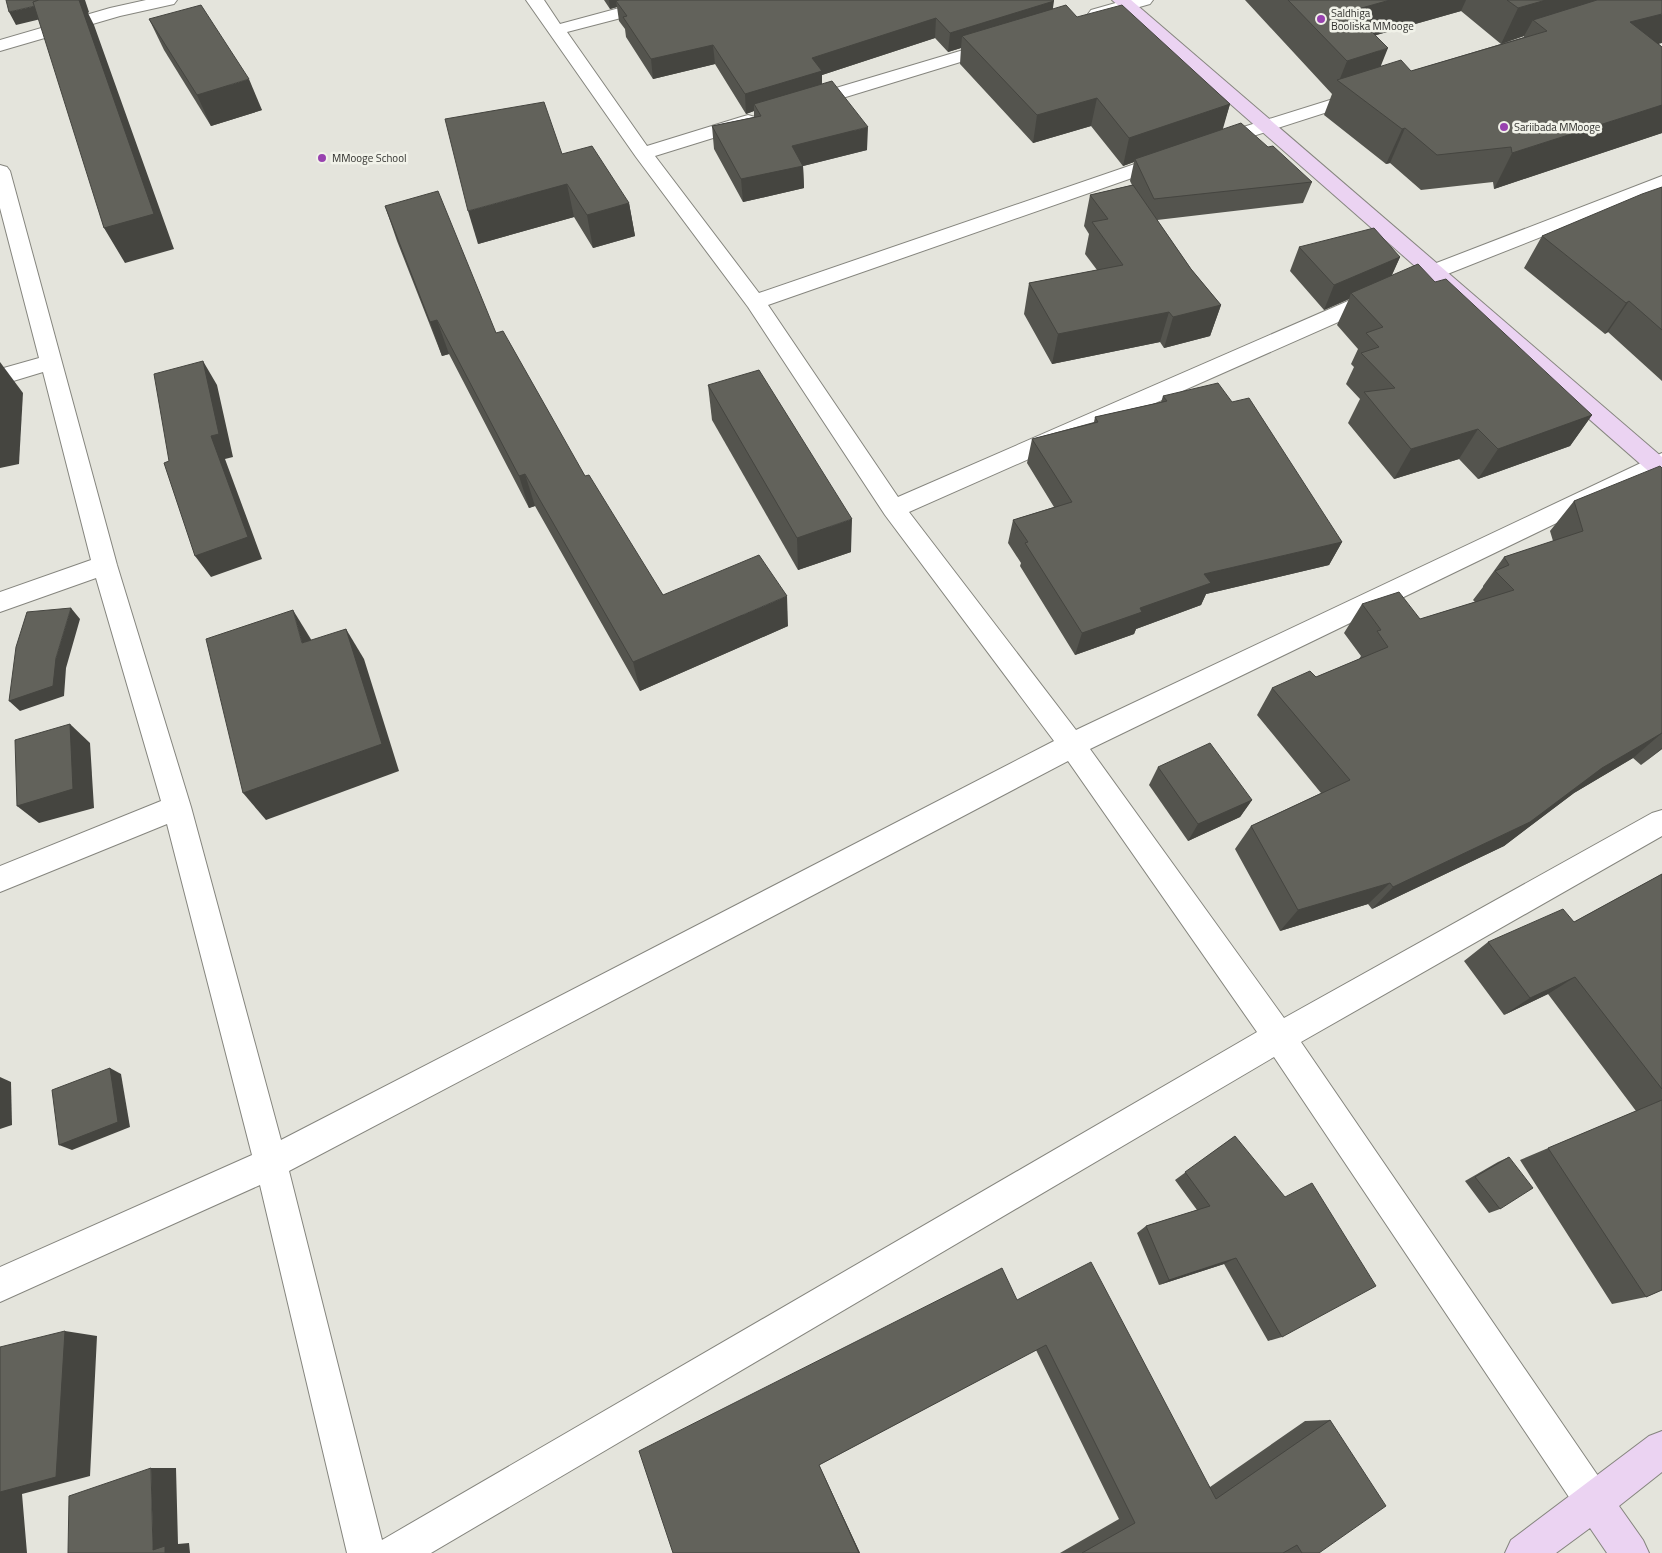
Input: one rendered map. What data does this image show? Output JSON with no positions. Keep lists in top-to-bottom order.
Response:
{
  "places": ["Saldhiga Booliska MMooge", "Sariibada MMooge", "MMooge School"]
}
